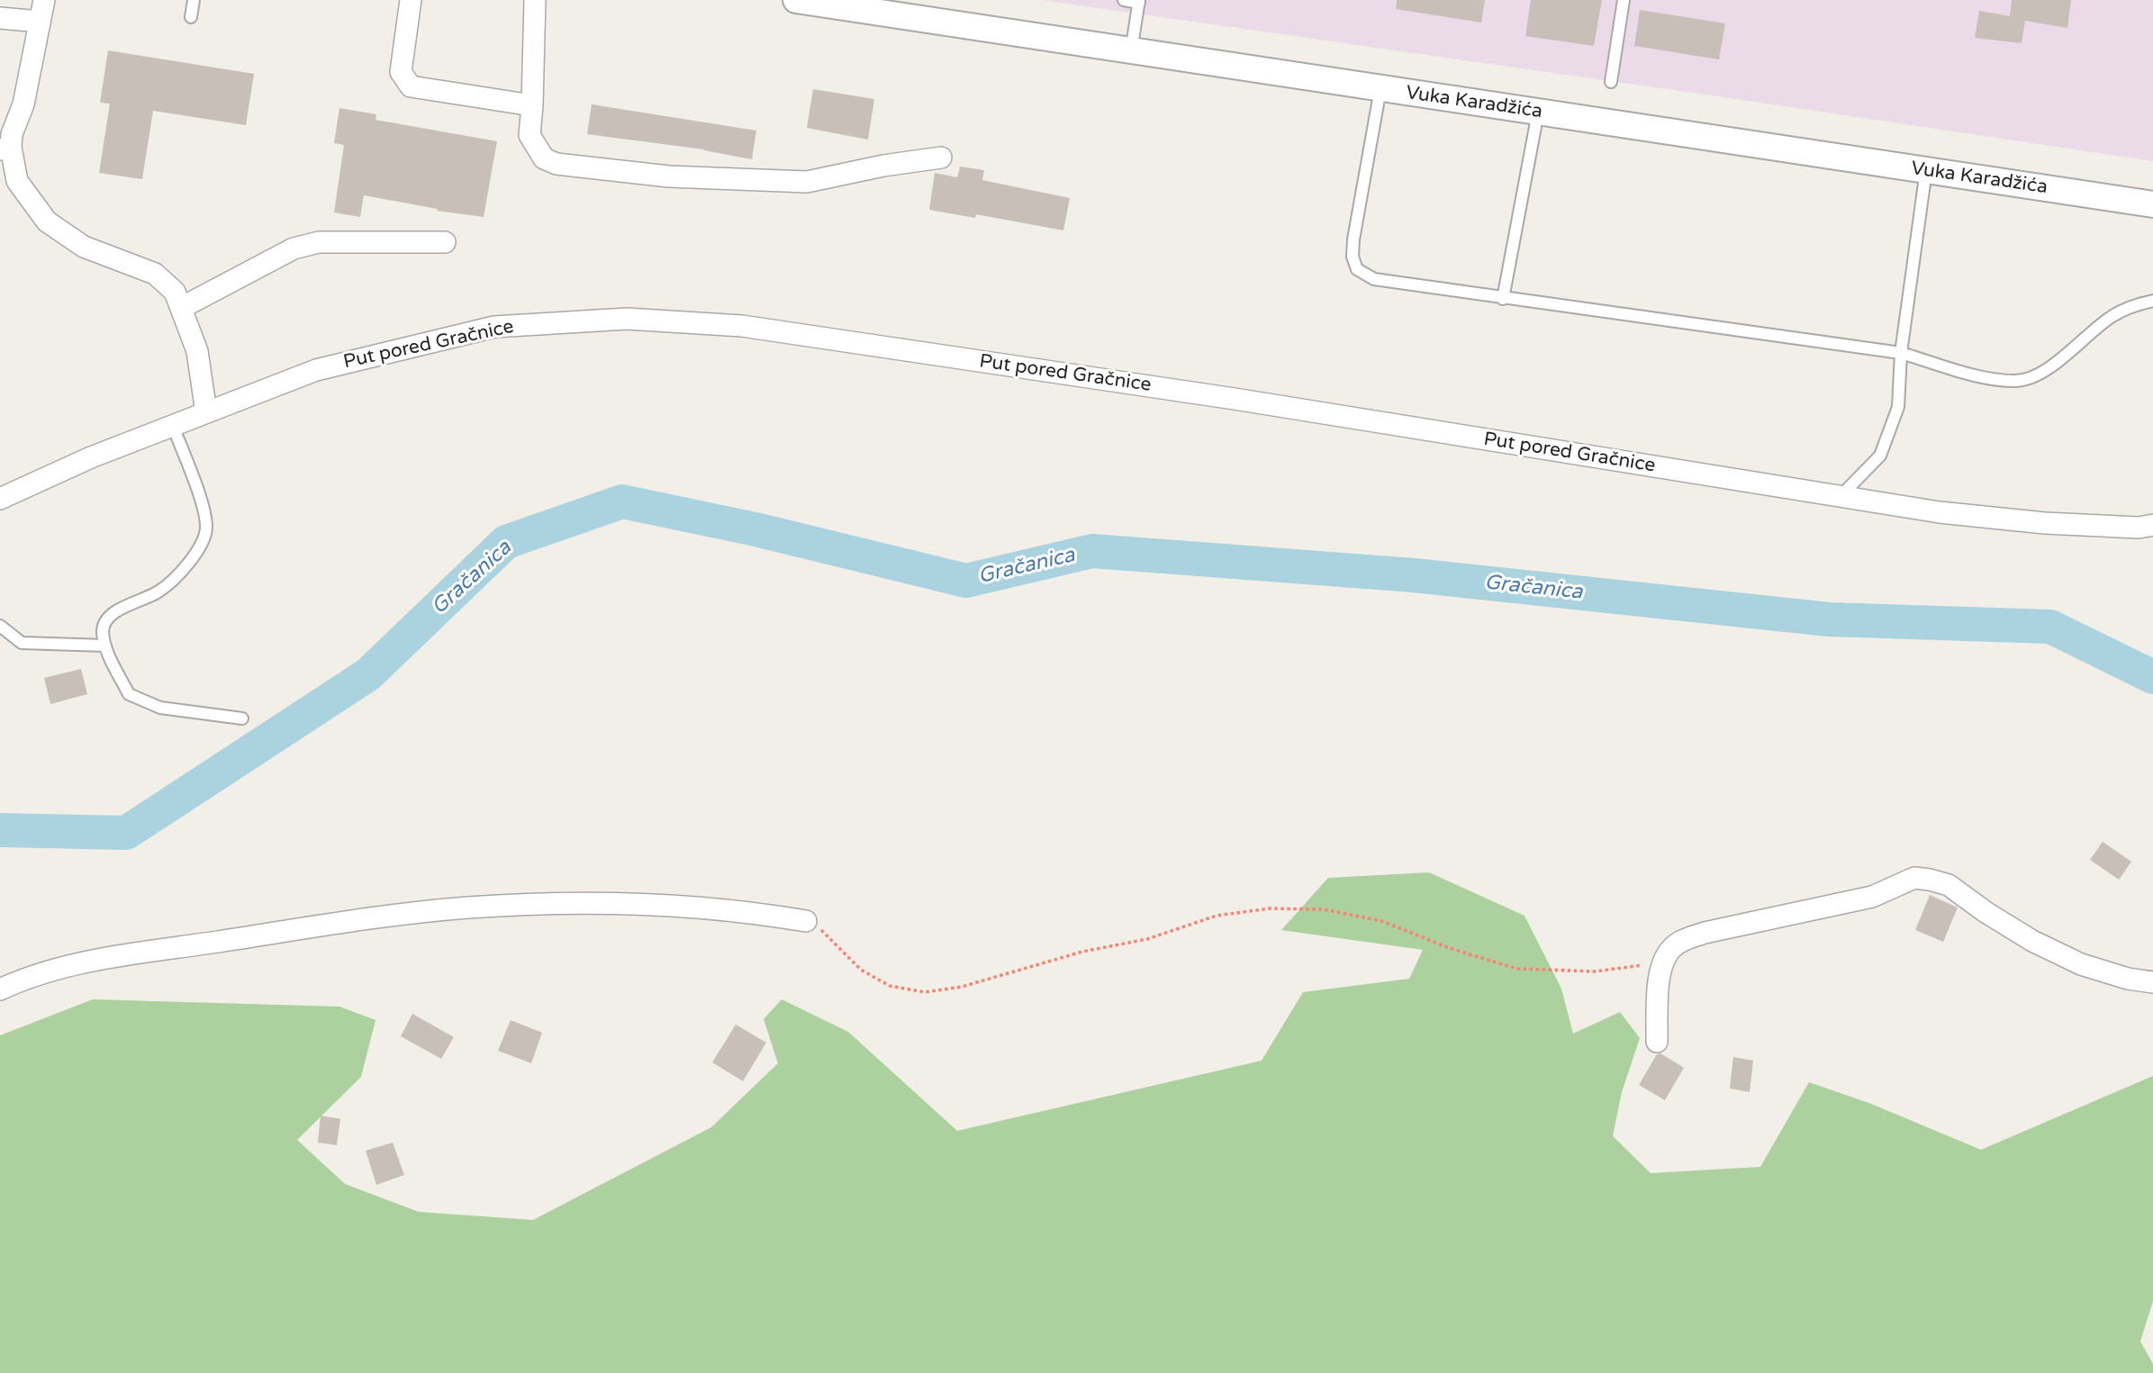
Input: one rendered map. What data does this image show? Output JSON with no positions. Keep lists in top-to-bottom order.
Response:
{
  "streets": {
    "street": ["Vuka Karadžića", "Put pored Gračnice"]
  },
  "water": ["Gračanica"]
}
